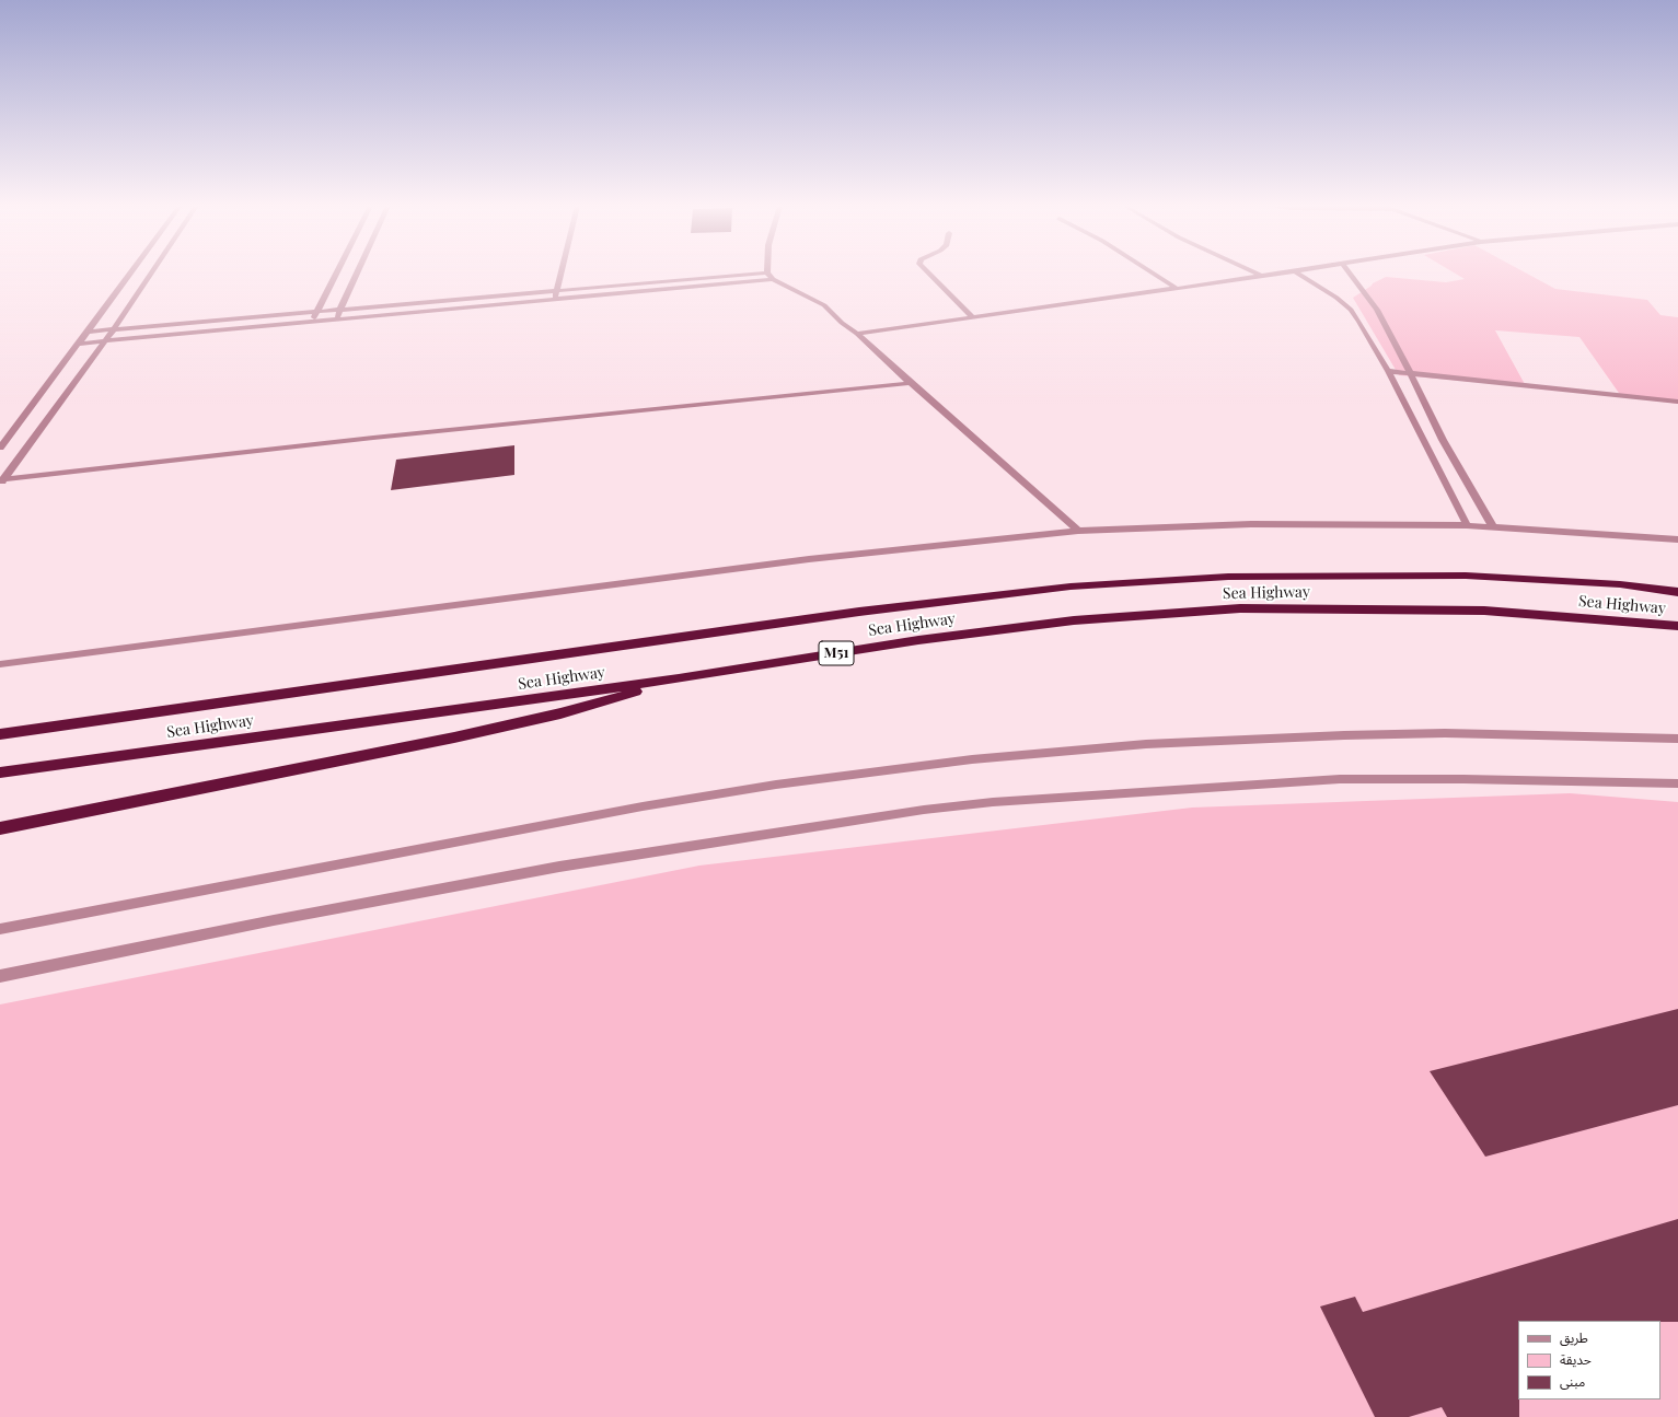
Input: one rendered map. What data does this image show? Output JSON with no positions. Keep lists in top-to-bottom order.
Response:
{
  "streets": {
    "highway": ["Sea Highway", "M51"]
  },
  "legend": ["طريق", "حديقة", "مبنى"]
}
